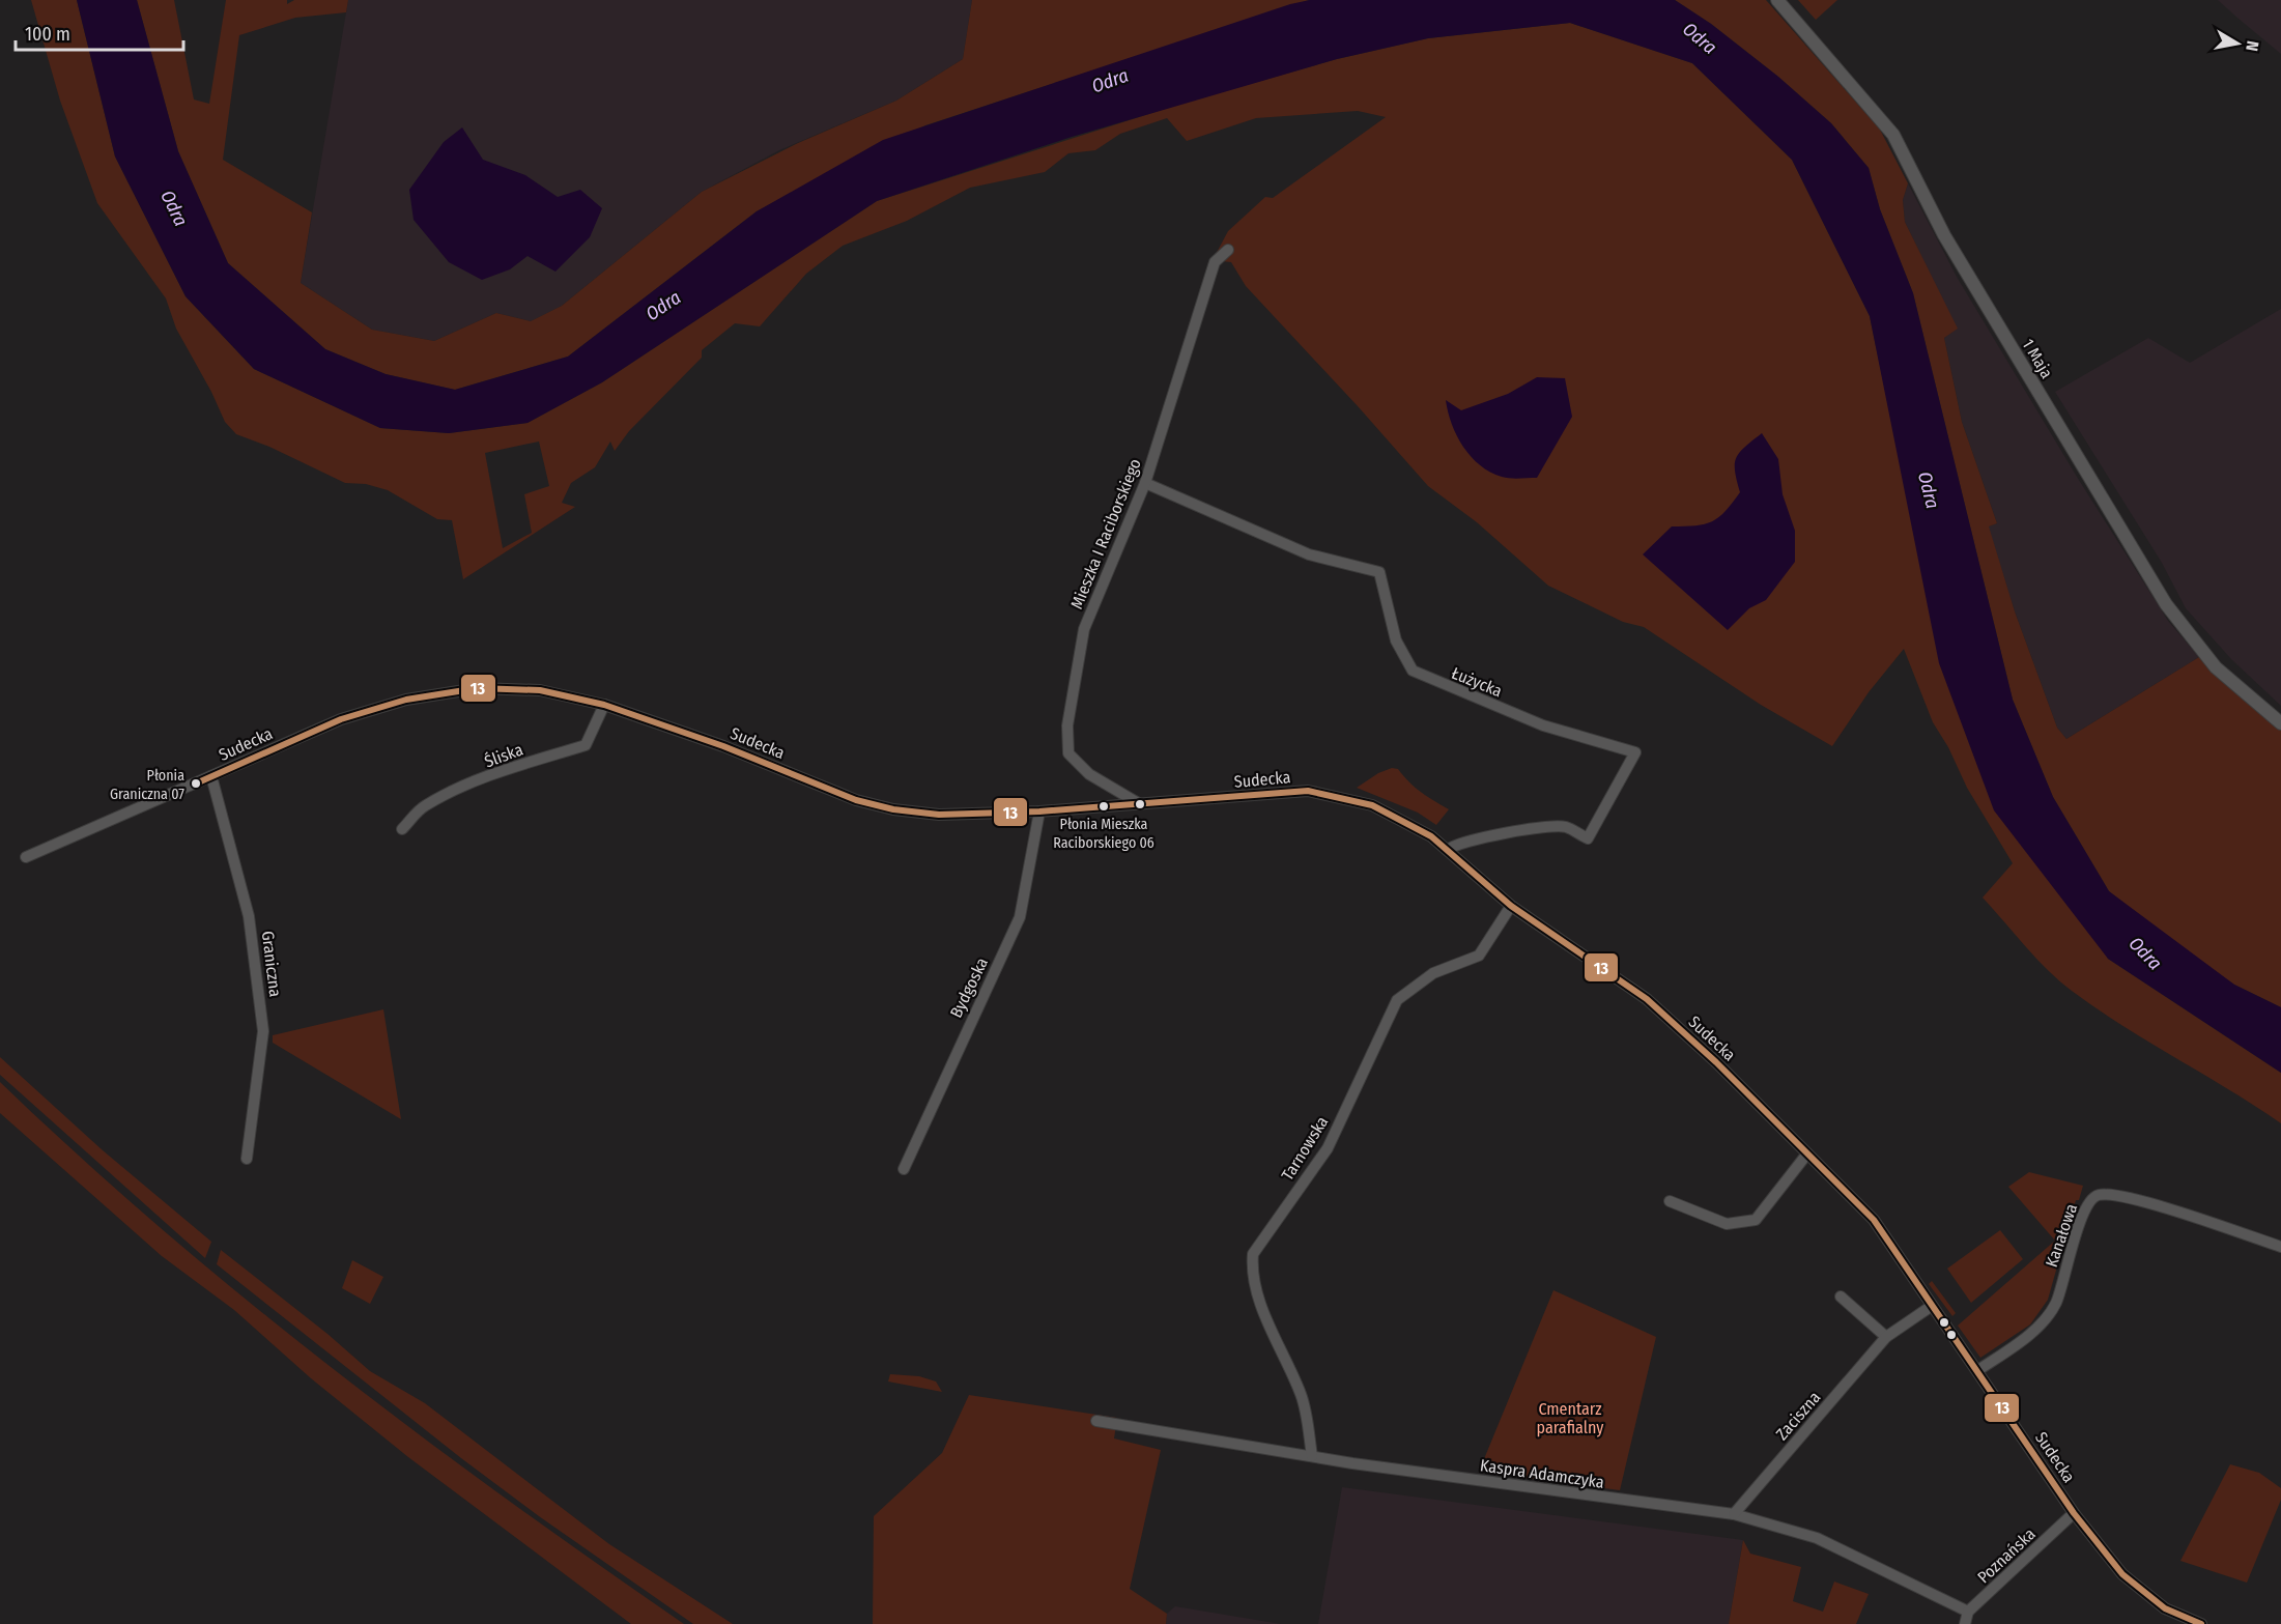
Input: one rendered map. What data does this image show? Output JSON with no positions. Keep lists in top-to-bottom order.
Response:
{
  "streets": {
    "street": [
      "1 Maja",
      "Mieszka I Raciborskiego",
      "Łużycka",
      "Sudecka",
      "Śliska",
      "Graniczna",
      "Bydgoska",
      "Tarnowska",
      "Kanałowa",
      "Zaciszna",
      "Kaspra Adamczyka",
      "Poznańska"
    ]
  },
  "crossings": [
    ["Mieszka I Raciborskiego", "Łużycka"],
    ["Mieszka I Raciborskiego", "Sudecka"],
    ["Łużycka", "Sudecka"],
    ["Sudecka", "Śliska"],
    ["Sudecka", "Graniczna"],
    ["Sudecka", "Bydgoska"],
    ["Sudecka", "Tarnowska"],
    ["Sudecka", "Kanałowa"],
    ["Sudecka", "Zaciszna"],
    ["Sudecka", "Poznańska"],
    ["Tarnowska", "Kaspra Adamczyka"],
    ["Zaciszna", "Kaspra Adamczyka"],
    ["Kaspra Adamczyka", "Poznańska"]
  ],
  "water": ["Odra"],
  "parks": ["Cmentarz parafialny"],
  "places": ["Płonia Graniczna 07", "Płonia Mieszka Raciborskiego 06"],
  "lines": ["transit line 13"],
  "scale_bar": "100 m",
  "north": "right"
}
